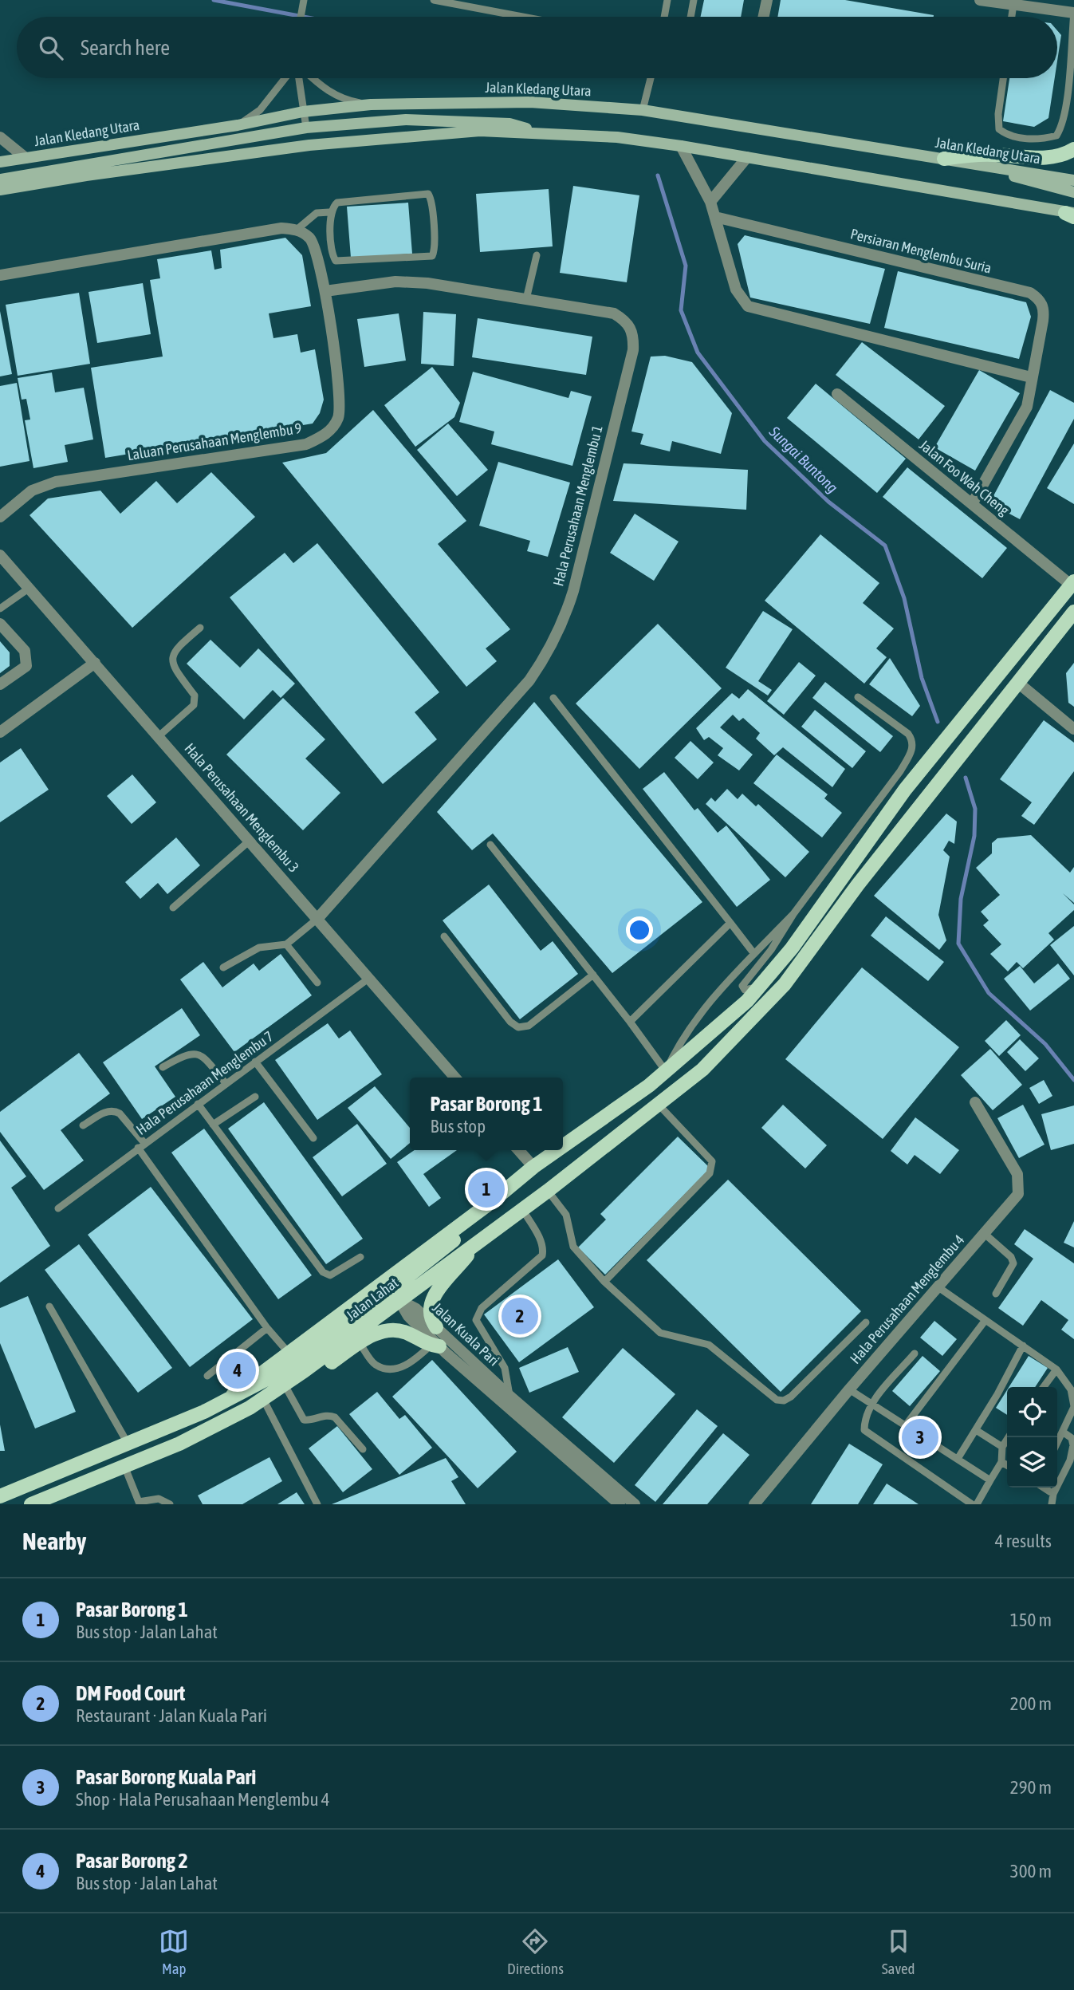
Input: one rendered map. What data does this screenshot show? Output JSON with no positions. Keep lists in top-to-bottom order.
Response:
{
  "streets": {
    "main road": ["Jalan Kledang Utara", "Jalan Lahat"],
    "street": [
      "Persiaran Menglembu Suria",
      "Laluan Perusahaan Menglembu 9",
      "Jalan Foo Wah Cheng",
      "Hala Perusahaan Menglembu 1",
      "Hala Perusahaan Menglembu 3",
      "Hala Perusahaan Menglembu 4",
      "Jalan Kuala Pari"
    ],
    "lane": ["Hala Perusahaan Menglembu 7"]
  },
  "crossings": [
    ["Persiaran Menglembu Suria", "Jalan Foo Wah Cheng"],
    ["Laluan Perusahaan Menglembu 9", "Hala Perusahaan Menglembu 1"],
    ["Hala Perusahaan Menglembu 1", "Hala Perusahaan Menglembu 3"],
    ["Hala Perusahaan Menglembu 3", "Hala Perusahaan Menglembu 7"],
    ["Jalan Lahat", "Jalan Kuala Pari"]
  ],
  "water": ["Sungai Buntong"],
  "page": {
    "search": "Search here",
    "popup": ["Pasar Borong 1", "Bus stop"],
    "pins": [
      "1",
      "2",
      "4",
      "3"
    ],
    "heading": ["Nearby", "4 results"],
    "list": [
      {
        "mark": "1",
        "name": "Pasar Borong 1",
        "note": "Bus stop · Jalan Lahat",
        "value": "150 m"
      },
      {
        "mark": "2",
        "name": "DM Food Court",
        "note": "Restaurant · Jalan Kuala Pari",
        "value": "200 m"
      },
      {
        "mark": "3",
        "name": "Pasar Borong Kuala Pari",
        "note": "Shop · Hala Perusahaan Menglembu 4",
        "value": "290 m"
      },
      {
        "mark": "4",
        "name": "Pasar Borong 2",
        "note": "Bus stop · Jalan Lahat",
        "value": "300 m"
      }
    ],
    "nav": ["Map", "Directions", "Saved"]
  }
}
